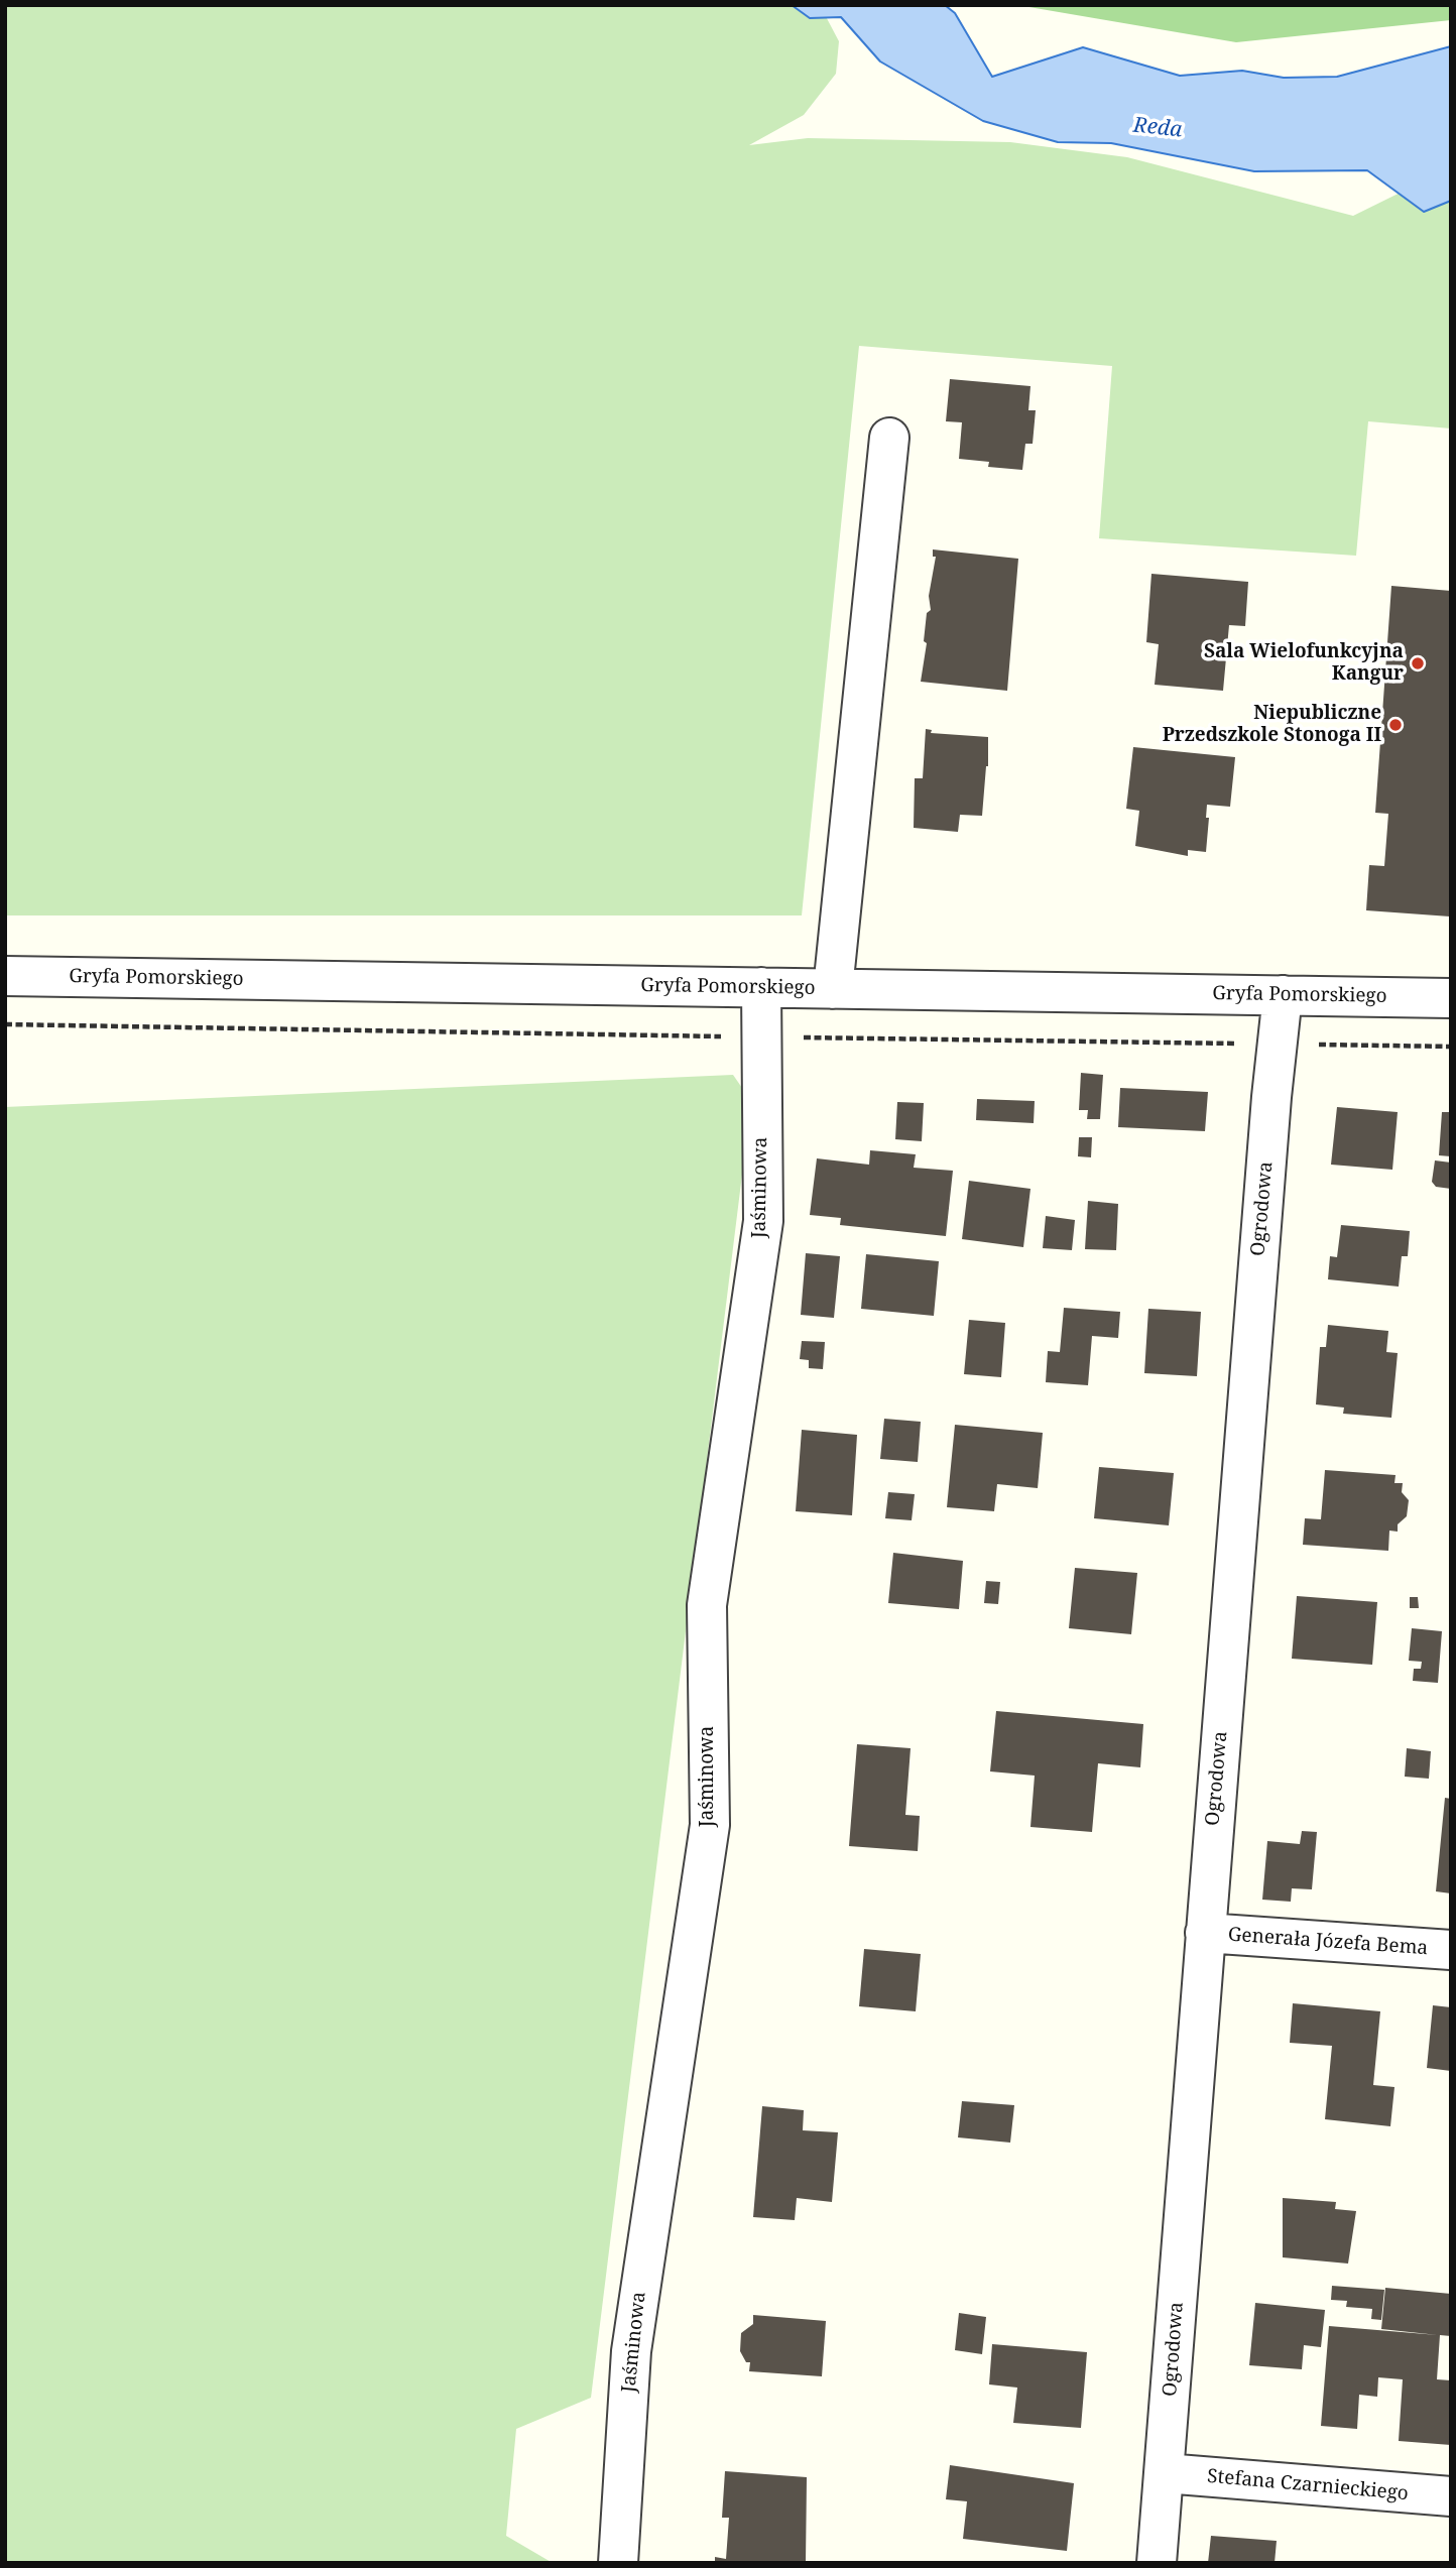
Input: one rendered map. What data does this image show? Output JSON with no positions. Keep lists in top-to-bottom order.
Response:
{
  "streets": {
    "street": [
      "Gryfa Pomorskiego",
      "Jaśminowa",
      "Ogrodowa",
      "Generała Józefa Bema",
      "Stefana Czarnieckiego"
    ]
  },
  "crossings": [
    ["Gryfa Pomorskiego", "Jaśminowa"],
    ["Gryfa Pomorskiego", "Ogrodowa"],
    ["Ogrodowa", "Generała Józefa Bema"],
    ["Ogrodowa", "Stefana Czarnieckiego"]
  ],
  "water": ["Reda"],
  "places": ["Sala Wielofunkcyjna Kangur", "Niepubliczne Przedszkole Stonoga II"]
}
